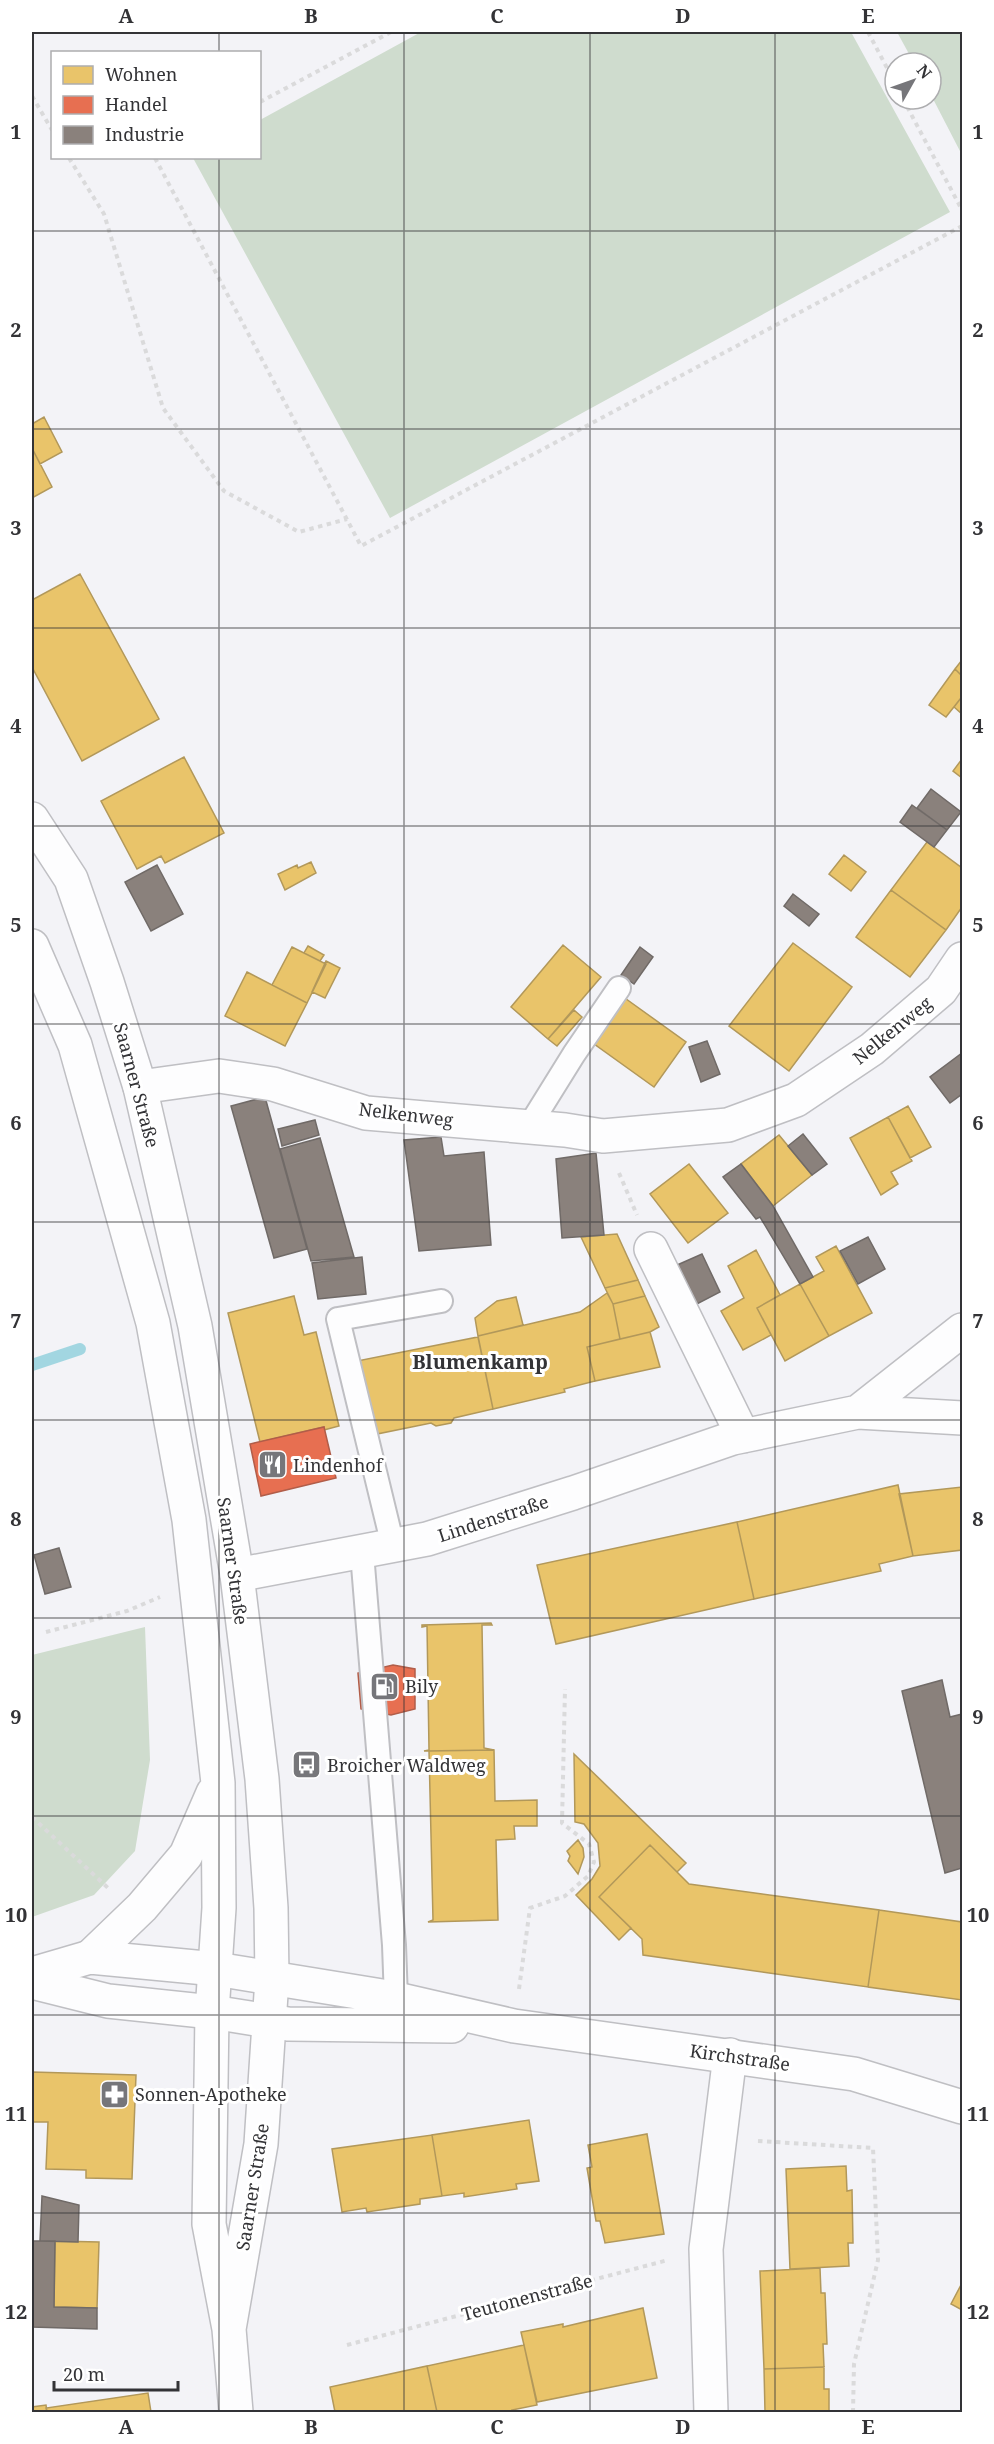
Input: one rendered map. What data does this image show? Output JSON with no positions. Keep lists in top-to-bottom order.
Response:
{
  "streets": {
    "street": [
      "Nelkenweg",
      "Saarner Straße",
      "Lindenstraße",
      "Kirchstraße"
    ],
    "path": ["Teutonenstraße"]
  },
  "crossings": [
    ["Nelkenweg", "Saarner Straße"],
    ["Saarner Straße", "Lindenstraße"],
    ["Saarner Straße", "Kirchstraße"]
  ],
  "districts": ["Blumenkamp"],
  "places": {
    "restaurant": ["Lindenhof"],
    "fuel station": ["Bily"],
    "bus stop": ["Broicher Waldweg"],
    "pharmacy": ["Sonnen-Apotheke"]
  },
  "legend": ["Wohnen", "Handel", "Industrie"],
  "scale_bar": "20 m",
  "north": "top right",
  "grid": {
    "columns": [
      "A",
      "B",
      "C",
      "D",
      "E"
    ],
    "rows": [
      "1",
      "2",
      "3",
      "4",
      "5",
      "6",
      "7",
      "8",
      "9",
      "10",
      "11",
      "12"
    ]
  }
}
